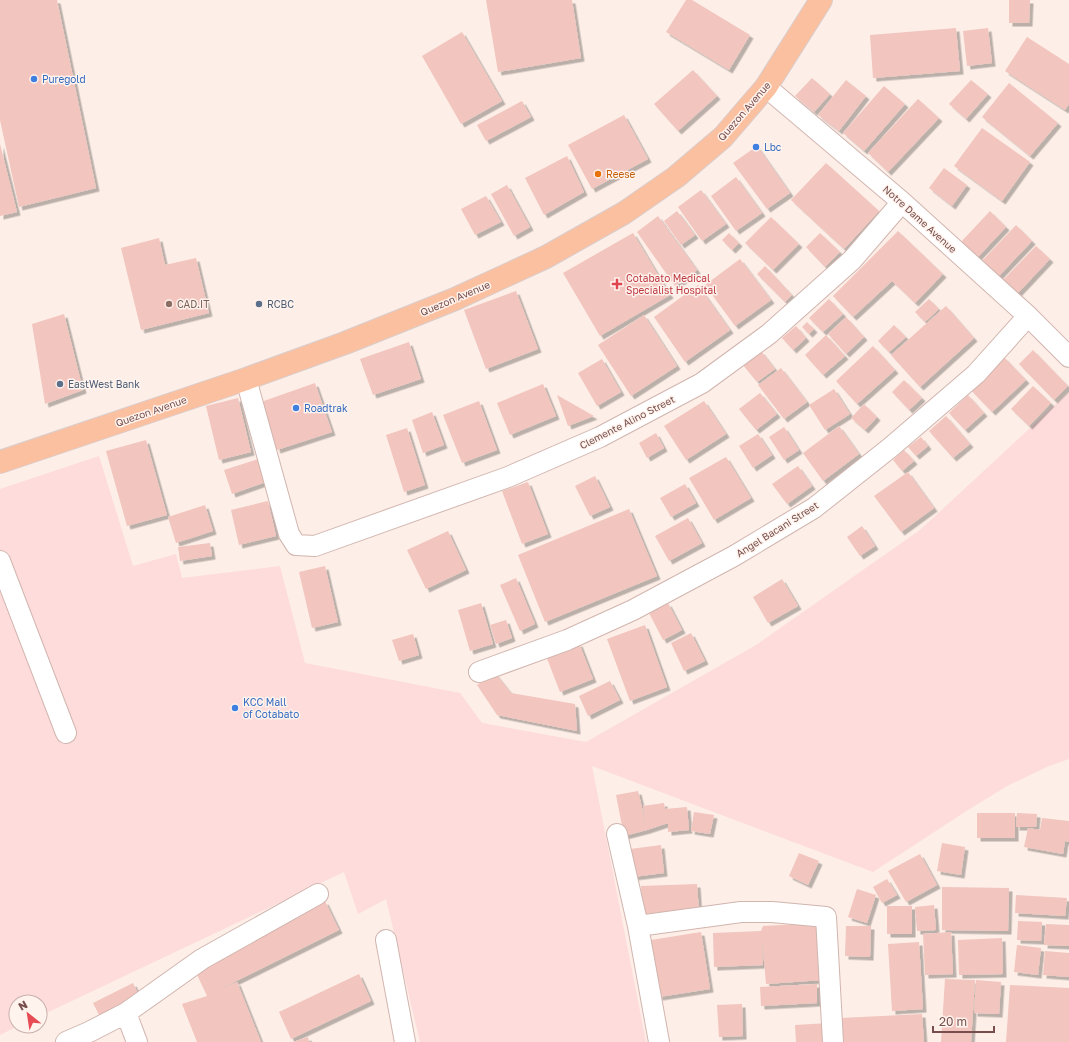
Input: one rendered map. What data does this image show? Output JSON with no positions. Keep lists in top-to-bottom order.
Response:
{
  "streets": {
    "main road": ["Quezon Avenue"],
    "street": ["Notre Dame Avenue", "Clemente Alino Street", "Angel Bacani Street"]
  },
  "crossings": [
    ["Quezon Avenue", "Notre Dame Avenue"],
    ["Quezon Avenue", "Clemente Alino Street"],
    ["Notre Dame Avenue", "Clemente Alino Street"],
    ["Notre Dame Avenue", "Angel Bacani Street"]
  ],
  "places": {
    "other": [
      "Puregold",
      "Lbc",
      "Reese",
      "CAD.IT",
      "RCBC",
      "EastWest Bank",
      "Roadtrak",
      "KCC Mall of Cotabato"
    ],
    "health": ["Cotabato Medical Specialist Hospital"]
  },
  "scale_bar": "20 m",
  "north": "top left"
}
